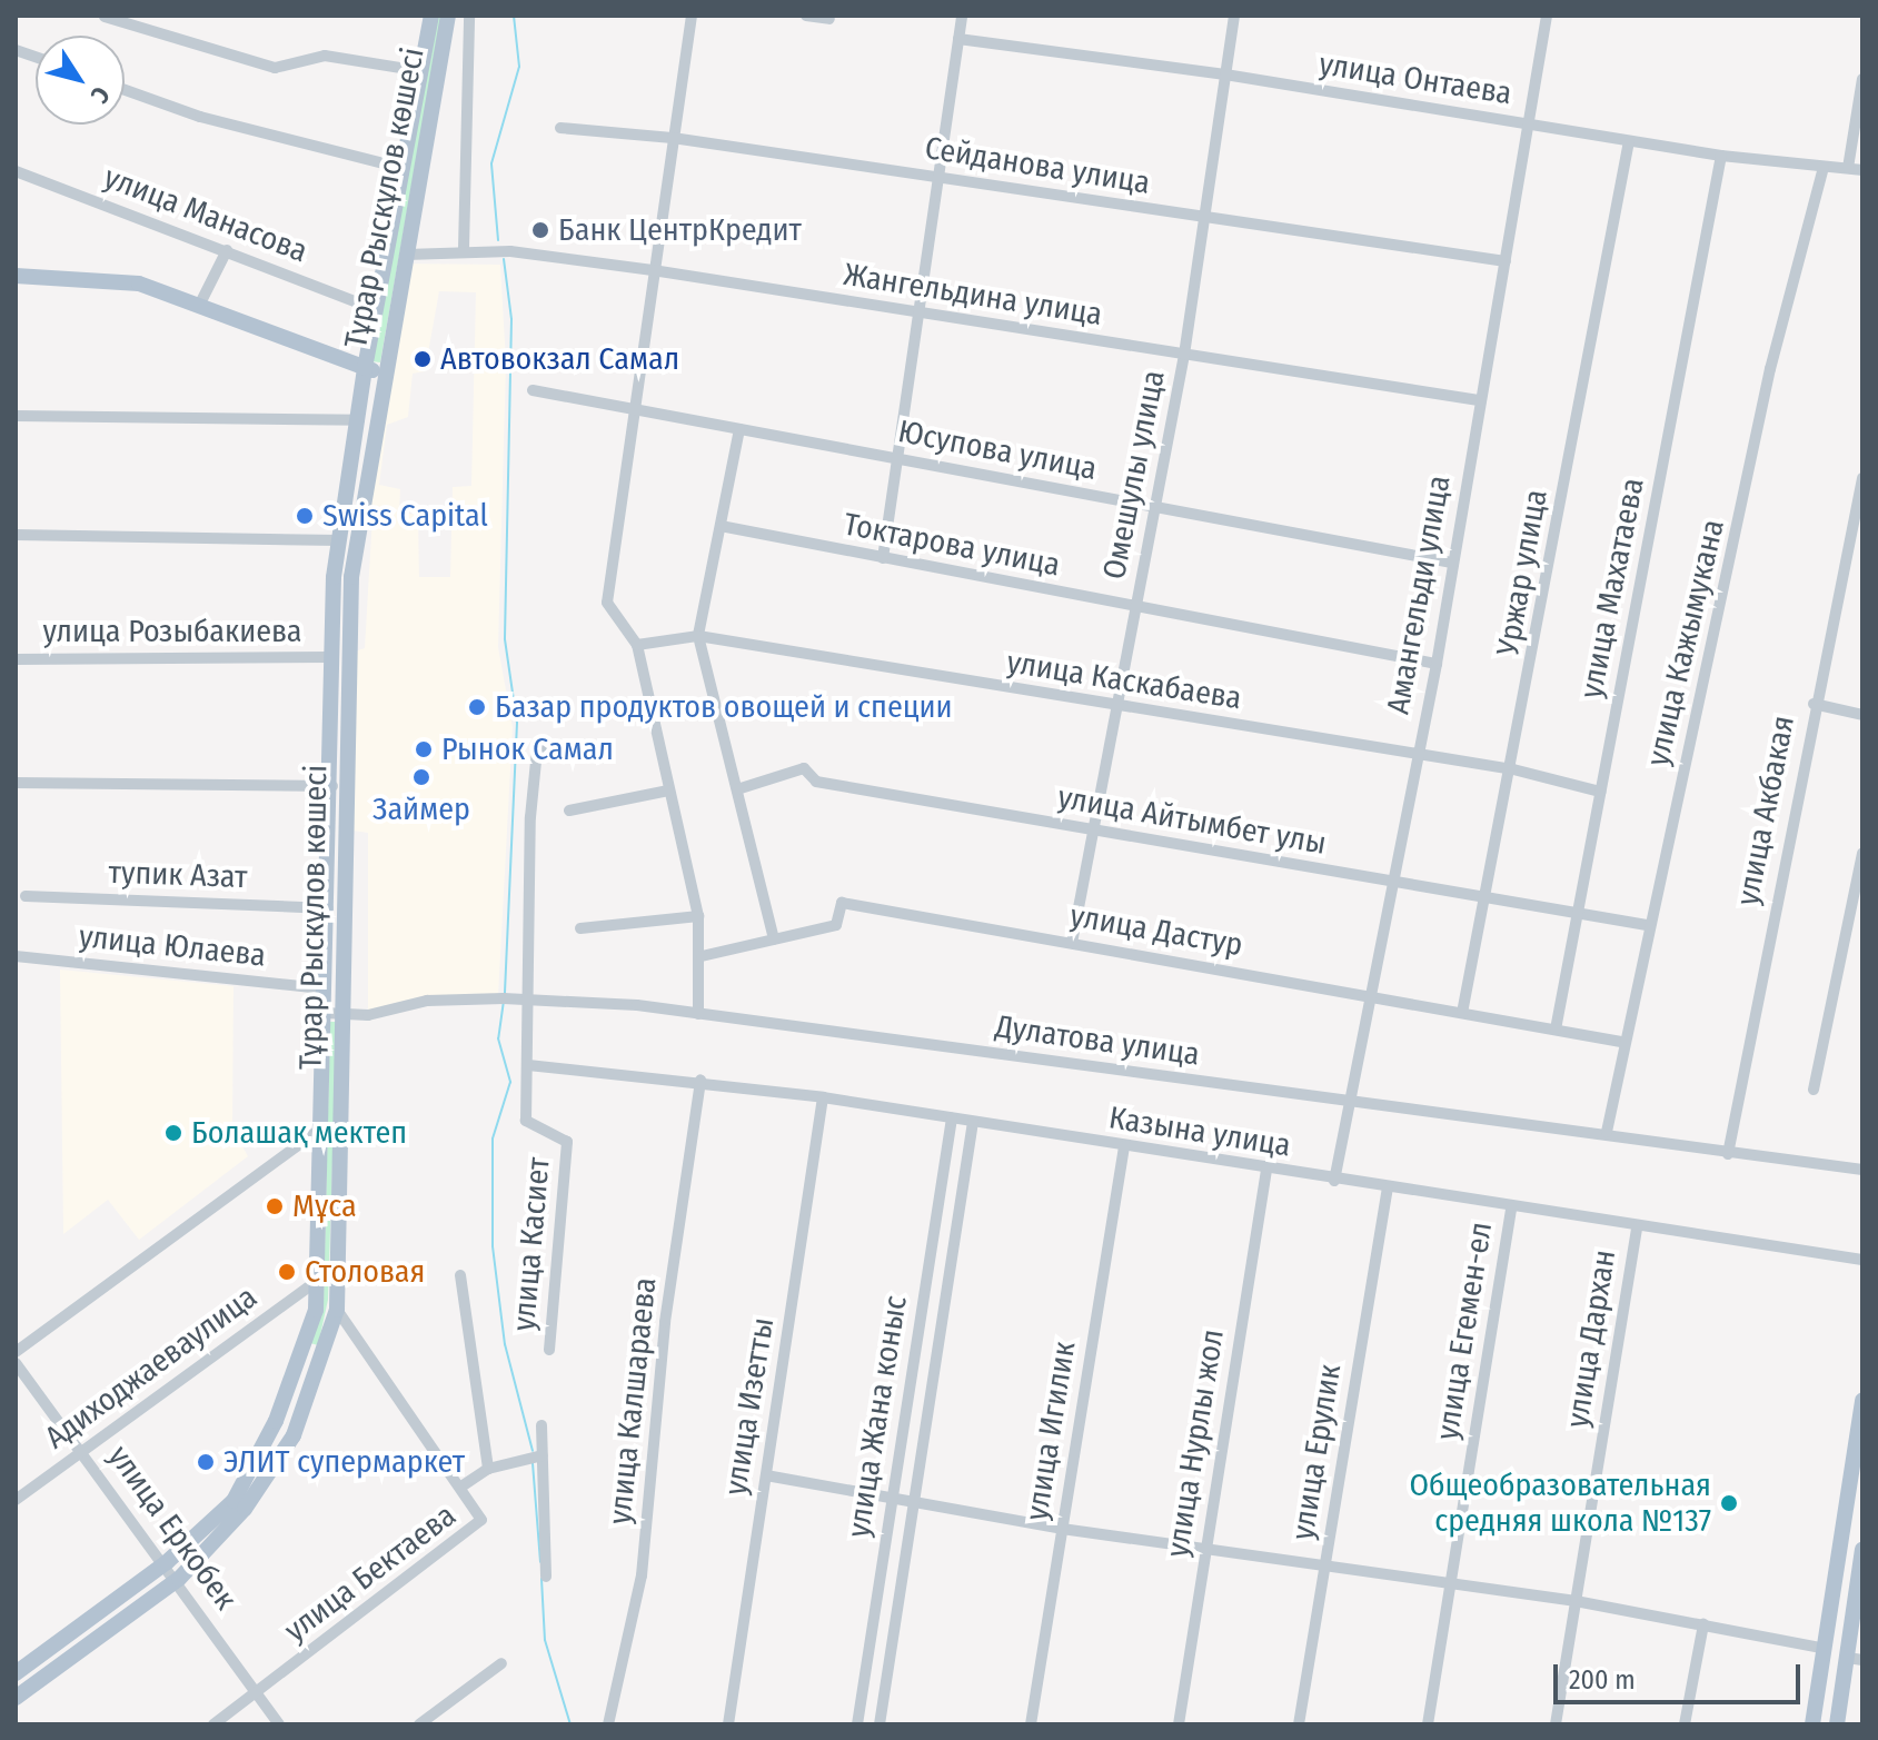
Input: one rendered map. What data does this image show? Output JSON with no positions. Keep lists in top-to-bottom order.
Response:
{
  "streets": {
    "main road": ["Тұрар Рыскұлов көшесі"],
    "street": [
      "улица Онтаева",
      "Сейданова улица",
      "улица Манасова",
      "Жангельдина улица",
      "Юсупова улица",
      "Омешулы улица",
      "Токтарова улица",
      "Уржар улица",
      "улица Махатаева",
      "Амангельди улица",
      "улица Розыбакиева",
      "улица Кажымукана",
      "улица Каскабаева",
      "улица Акбакая",
      "улица Айтымбет улы",
      "тупик Азат",
      "улица Дастур",
      "улица Юлаева",
      "Дулатова улица",
      "Казына улица",
      "улица Касиет",
      "улица Егемен-ел",
      "улица Дархан",
      "Адиходжаеваулица",
      "улица Калшараева",
      "улица Изетты",
      "улица Жана коныс",
      "улица Игилик",
      "улица Нурлы жол",
      "улица Ерулик",
      "улица Еркобек",
      "улица Бектаева"
    ]
  },
  "crossings": [
    ["улица Онтаева", "Омешулы улица"],
    ["улица Онтаева", "Уржар улица"],
    ["улица Онтаева", "улица Махатаева"],
    ["улица Онтаева", "Амангельди улица"],
    ["улица Онтаева", "улица Кажымукана"],
    ["Сейданова улица", "Омешулы улица"],
    ["Сейданова улица", "Амангельди улица"],
    ["Тұрар Рыскұлов көшесі", "улица Манасова"],
    ["Тұрар Рыскұлов көшесі", "Жангельдина улица"],
    ["Тұрар Рыскұлов көшесі", "улица Розыбакиева"],
    ["Тұрар Рыскұлов көшесі", "тупик Азат"],
    ["Тұрар Рыскұлов көшесі", "улица Юлаева"],
    ["Тұрар Рыскұлов көшесі", "Дулатова улица"],
    ["Тұрар Рыскұлов көшесі", "Адиходжаеваулица"],
    ["Тұрар Рыскұлов көшесі", "улица Еркобек"],
    ["Тұрар Рыскұлов көшесі", "улица Бектаева"],
    ["Жангельдина улица", "Омешулы улица"],
    ["Жангельдина улица", "Амангельди улица"],
    ["Юсупова улица", "Омешулы улица"],
    ["Юсупова улица", "Амангельди улица"],
    ["Омешулы улица", "Токтарова улица"],
    ["Омешулы улица", "улица Каскабаева"],
    ["Омешулы улица", "улица Айтымбет улы"],
    ["Омешулы улица", "улица Дастур"],
    ["Токтарова улица", "Амангельди улица"],
    ["Уржар улица", "улица Каскабаева"],
    ["Уржар улица", "улица Айтымбет улы"],
    ["Уржар улица", "улица Дастур"],
    ["улица Махатаева", "улица Каскабаева"],
    ["улица Махатаева", "улица Айтымбет улы"],
    ["улица Махатаева", "улица Дастур"],
    ["Амангельди улица", "улица Каскабаева"],
    ["Амангельди улица", "улица Айтымбет улы"],
    ["Амангельди улица", "улица Дастур"],
    ["Амангельди улица", "Дулатова улица"],
    ["Амангельди улица", "Казына улица"],
    ["улица Кажымукана", "улица Айтымбет улы"],
    ["улица Кажымукана", "улица Дастур"],
    ["улица Кажымукана", "Дулатова улица"],
    ["улица Акбакая", "Дулатова улица"],
    ["Казына улица", "улица Касиет"],
    ["Казына улица", "улица Егемен-ел"],
    ["Казына улица", "улица Дархан"],
    ["Казына улица", "улица Калшараева"],
    ["Казына улица", "улица Изетты"],
    ["Казына улица", "улица Жана коныс"],
    ["Казына улица", "улица Игилик"],
    ["Казына улица", "улица Нурлы жол"],
    ["Казына улица", "улица Ерулик"],
    ["Адиходжаеваулица", "улица Еркобек"],
    ["улица Еркобек", "улица Бектаева"]
  ],
  "places": [
    "Банк ЦентрКредит",
    "Автовокзал Самал",
    "Swiss Capital",
    "Базар продуктов овощей и специи",
    "Рынок Самал",
    "Займер",
    "Болашақ мектеп",
    "Мұса",
    "Столовая",
    "ЭЛИТ супермаркет",
    "Общеобразовательная средняя школа №137"
  ],
  "scale_bar": "200 m",
  "north": "bottom right"
}
